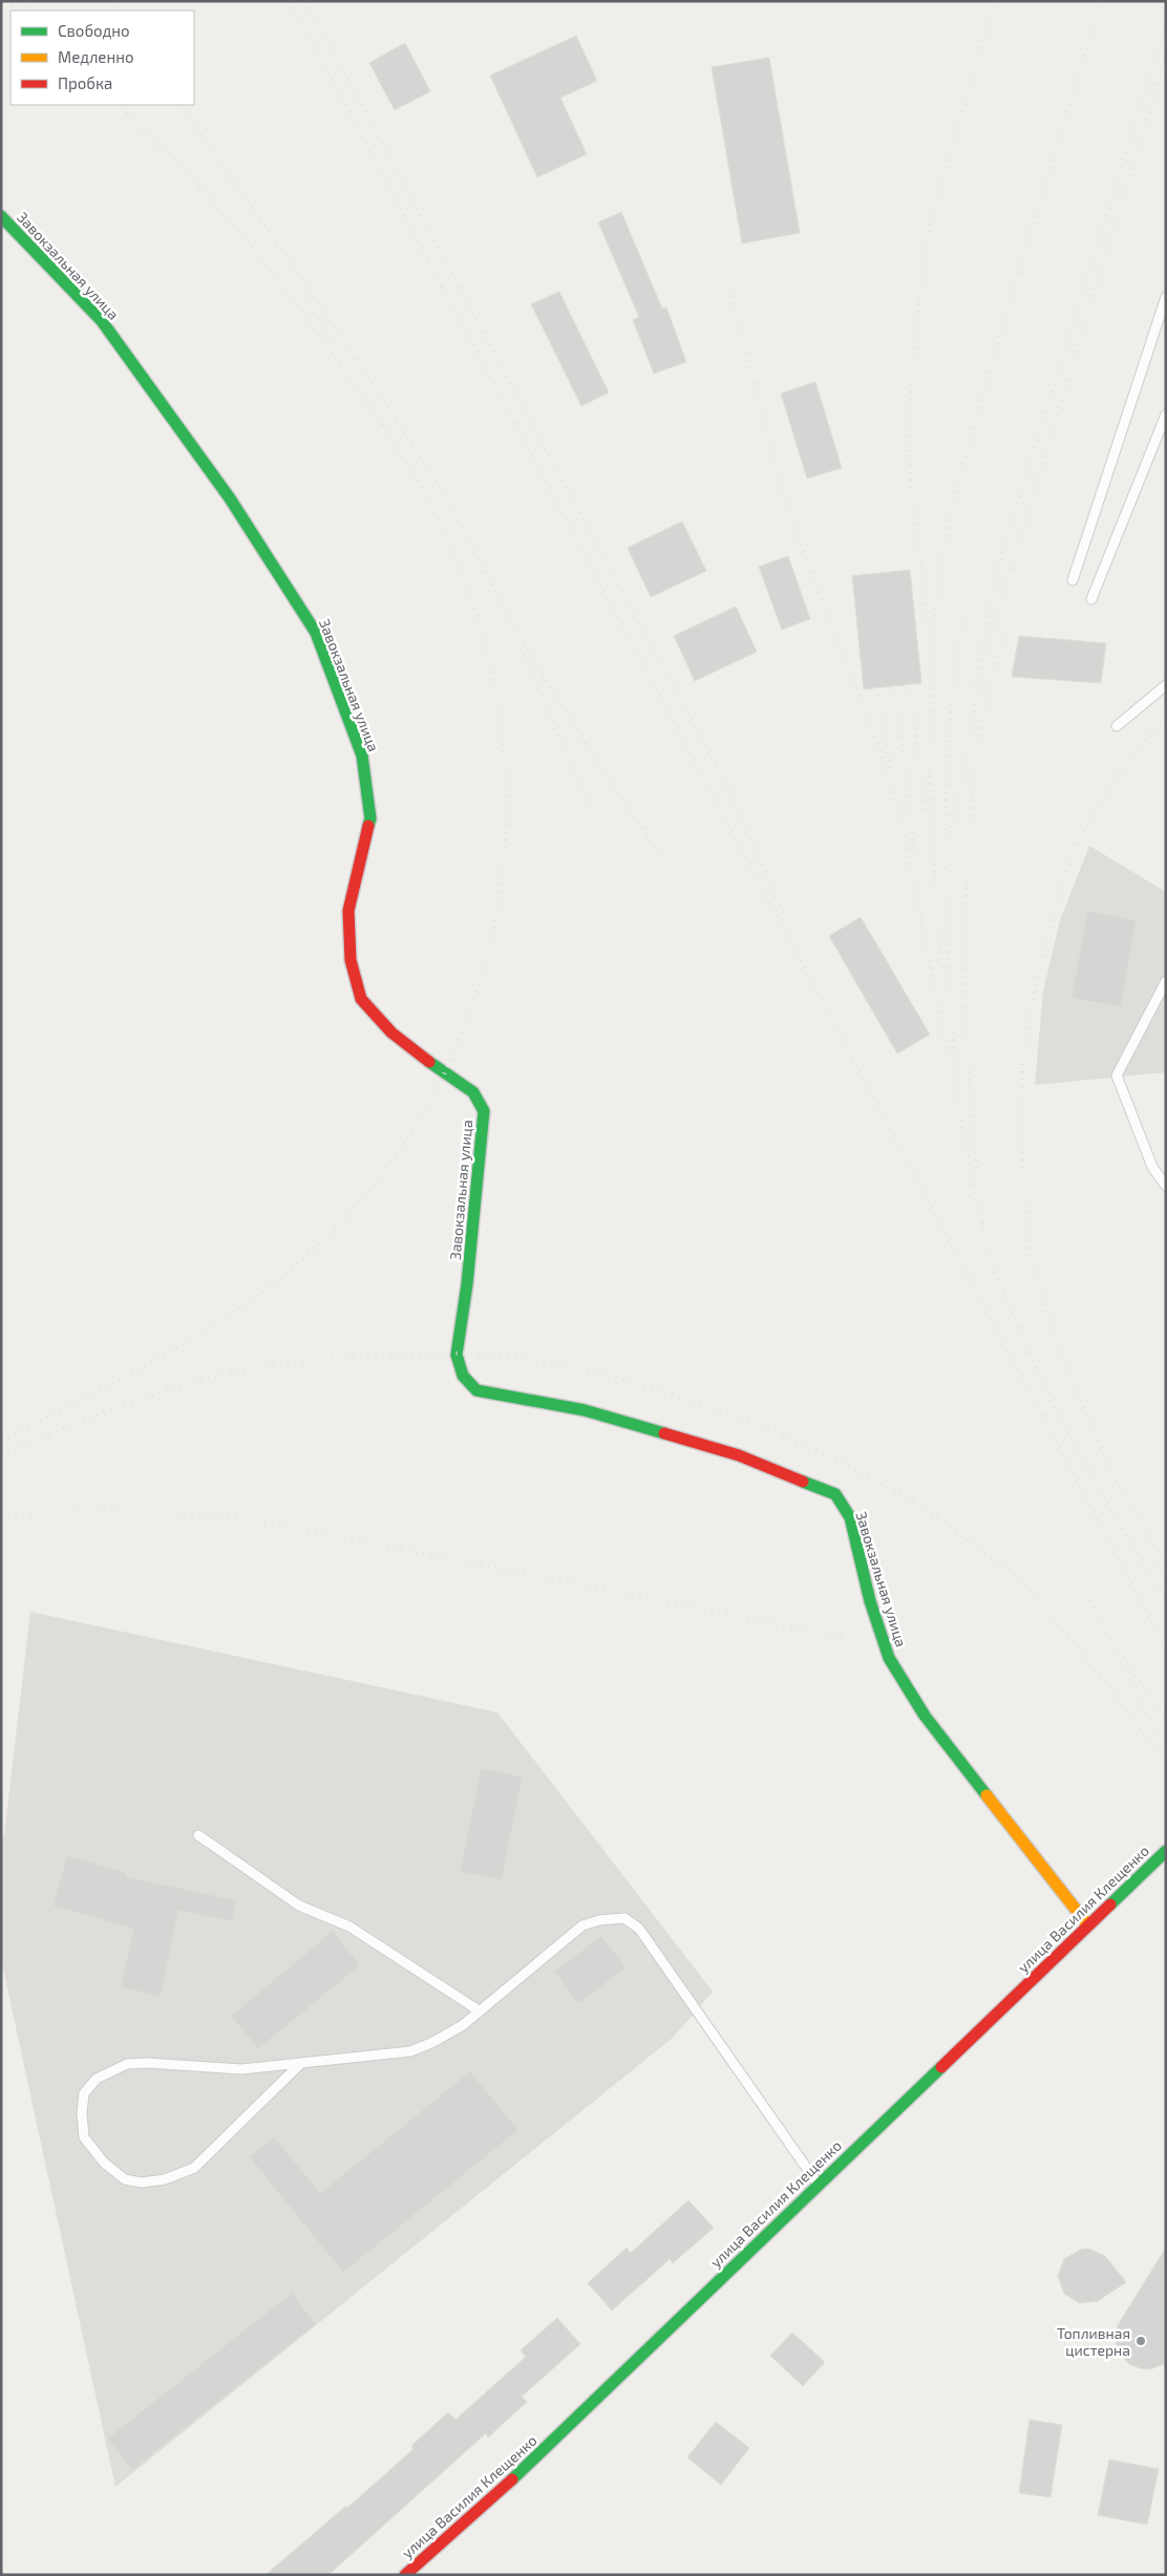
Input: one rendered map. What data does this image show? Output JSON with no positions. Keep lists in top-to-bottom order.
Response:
{
  "streets": {
    "street": ["Завокзальная улица", "улица Василия Клещенко"]
  },
  "crossings": [
    ["Завокзальная улица", "улица Василия Клещенко"]
  ],
  "places": ["Топливная цистерна"],
  "legend": ["Свободно", "Медленно", "Пробка"]
}
